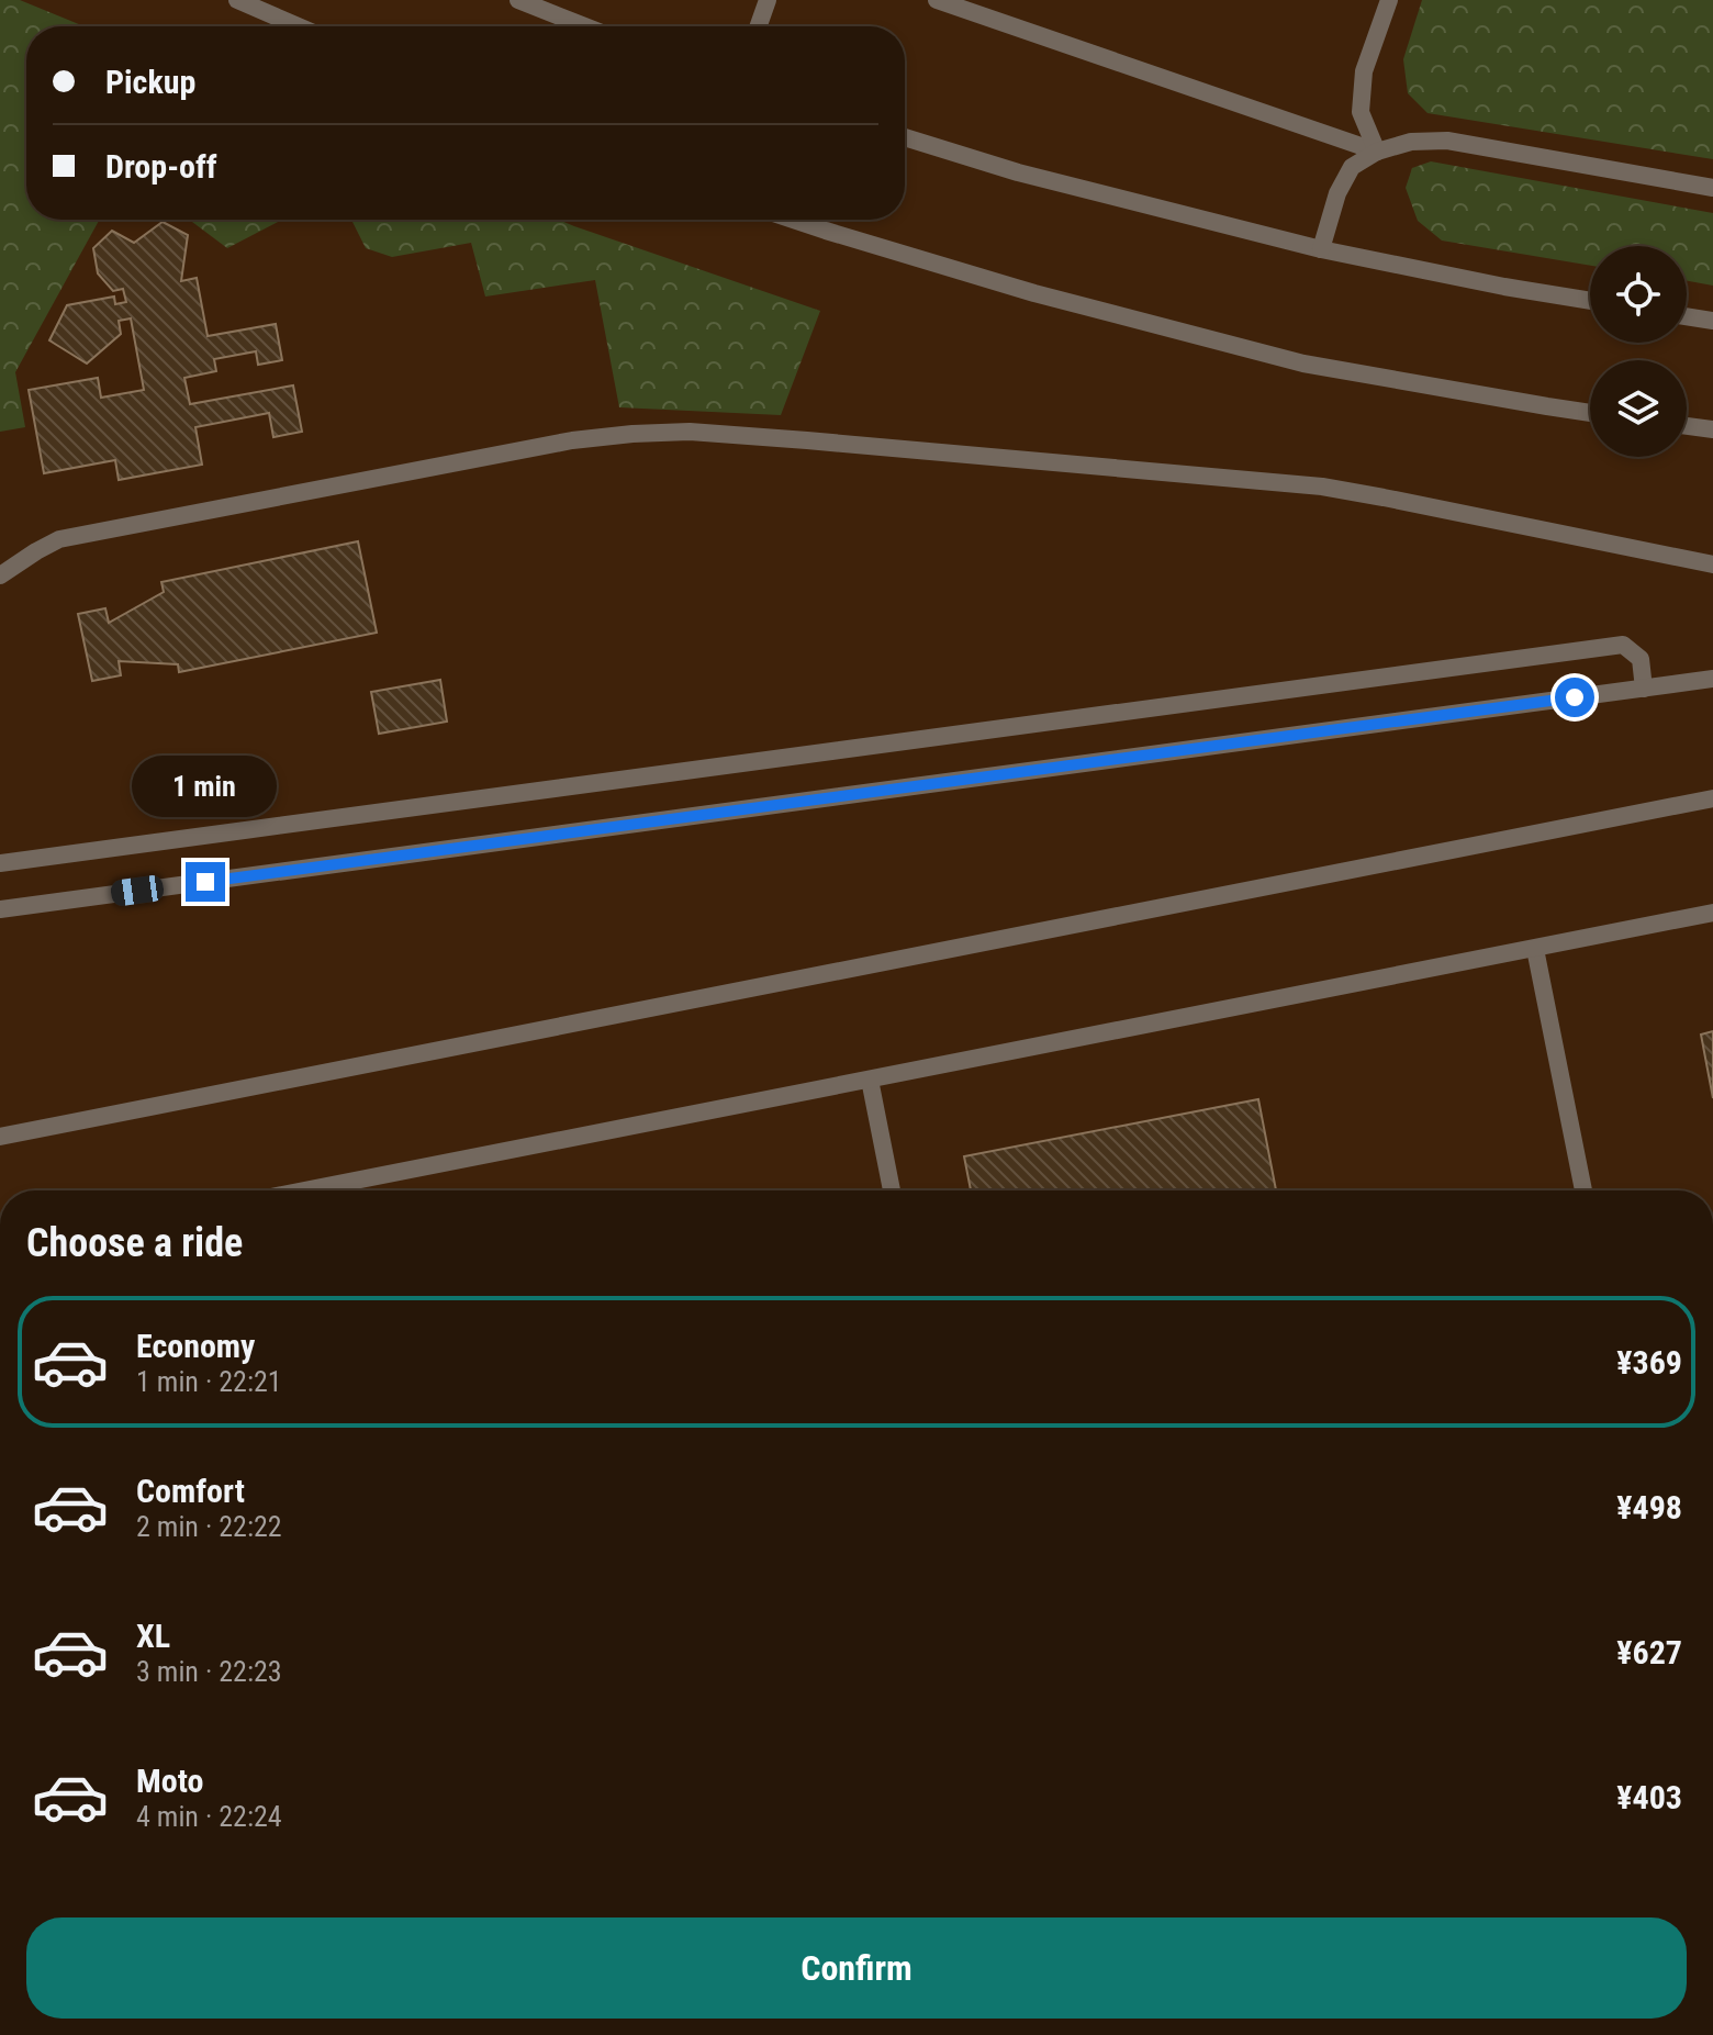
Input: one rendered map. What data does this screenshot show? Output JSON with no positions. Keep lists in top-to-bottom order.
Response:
{
  "page": {
    "banner": ["Pickup", "Drop-off"],
    "bubble": "1 min",
    "heading": "Choose a ride",
    "list": [
      {
        "name": "Economy",
        "note": "1 min · 22:21",
        "value": "¥369"
      },
      {
        "name": "Comfort",
        "note": "2 min · 22:22",
        "value": "¥498"
      },
      {
        "name": "XL",
        "note": "3 min · 22:23",
        "value": "¥627"
      },
      {
        "name": "Moto",
        "note": "4 min · 22:24",
        "value": "¥403"
      }
    ],
    "buttons": "Confirm"
  }
}
